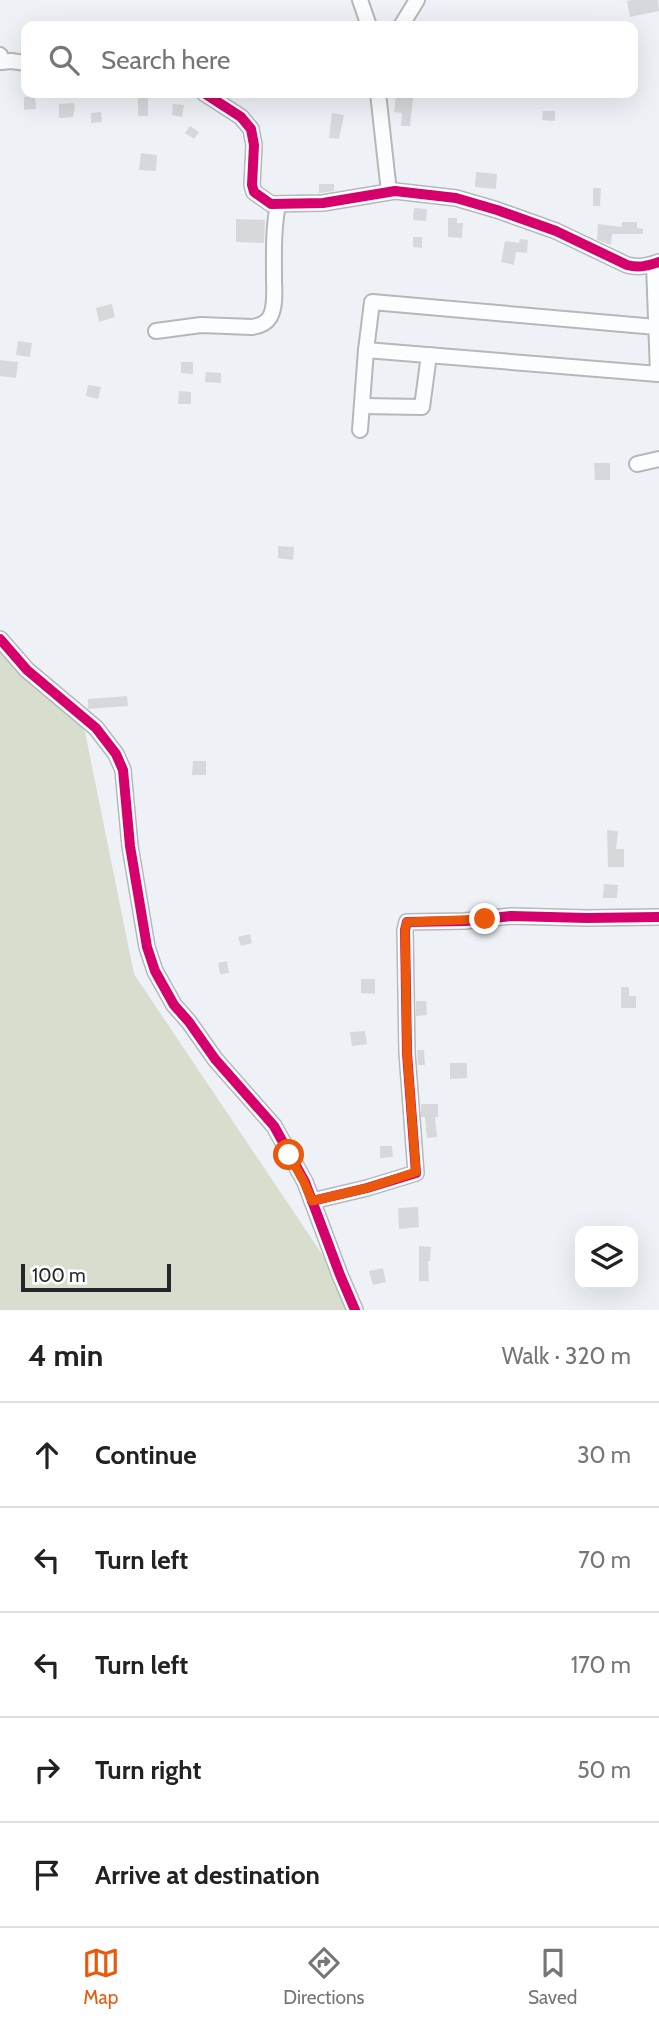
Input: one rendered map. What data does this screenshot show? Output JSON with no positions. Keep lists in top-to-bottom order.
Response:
{
  "scale_bar": "100 m",
  "page": {
    "search": "Search here",
    "scale": "100 m",
    "heading": ["4 min", "Walk · 320 m"],
    "list": [
      ["Continue", "30 m"],
      ["Turn left", "70 m"],
      ["Turn left", "170 m"],
      ["Turn right", "50 m"],
      "Arrive at destination"
    ],
    "nav": ["Map", "Directions", "Saved"]
  }
}
